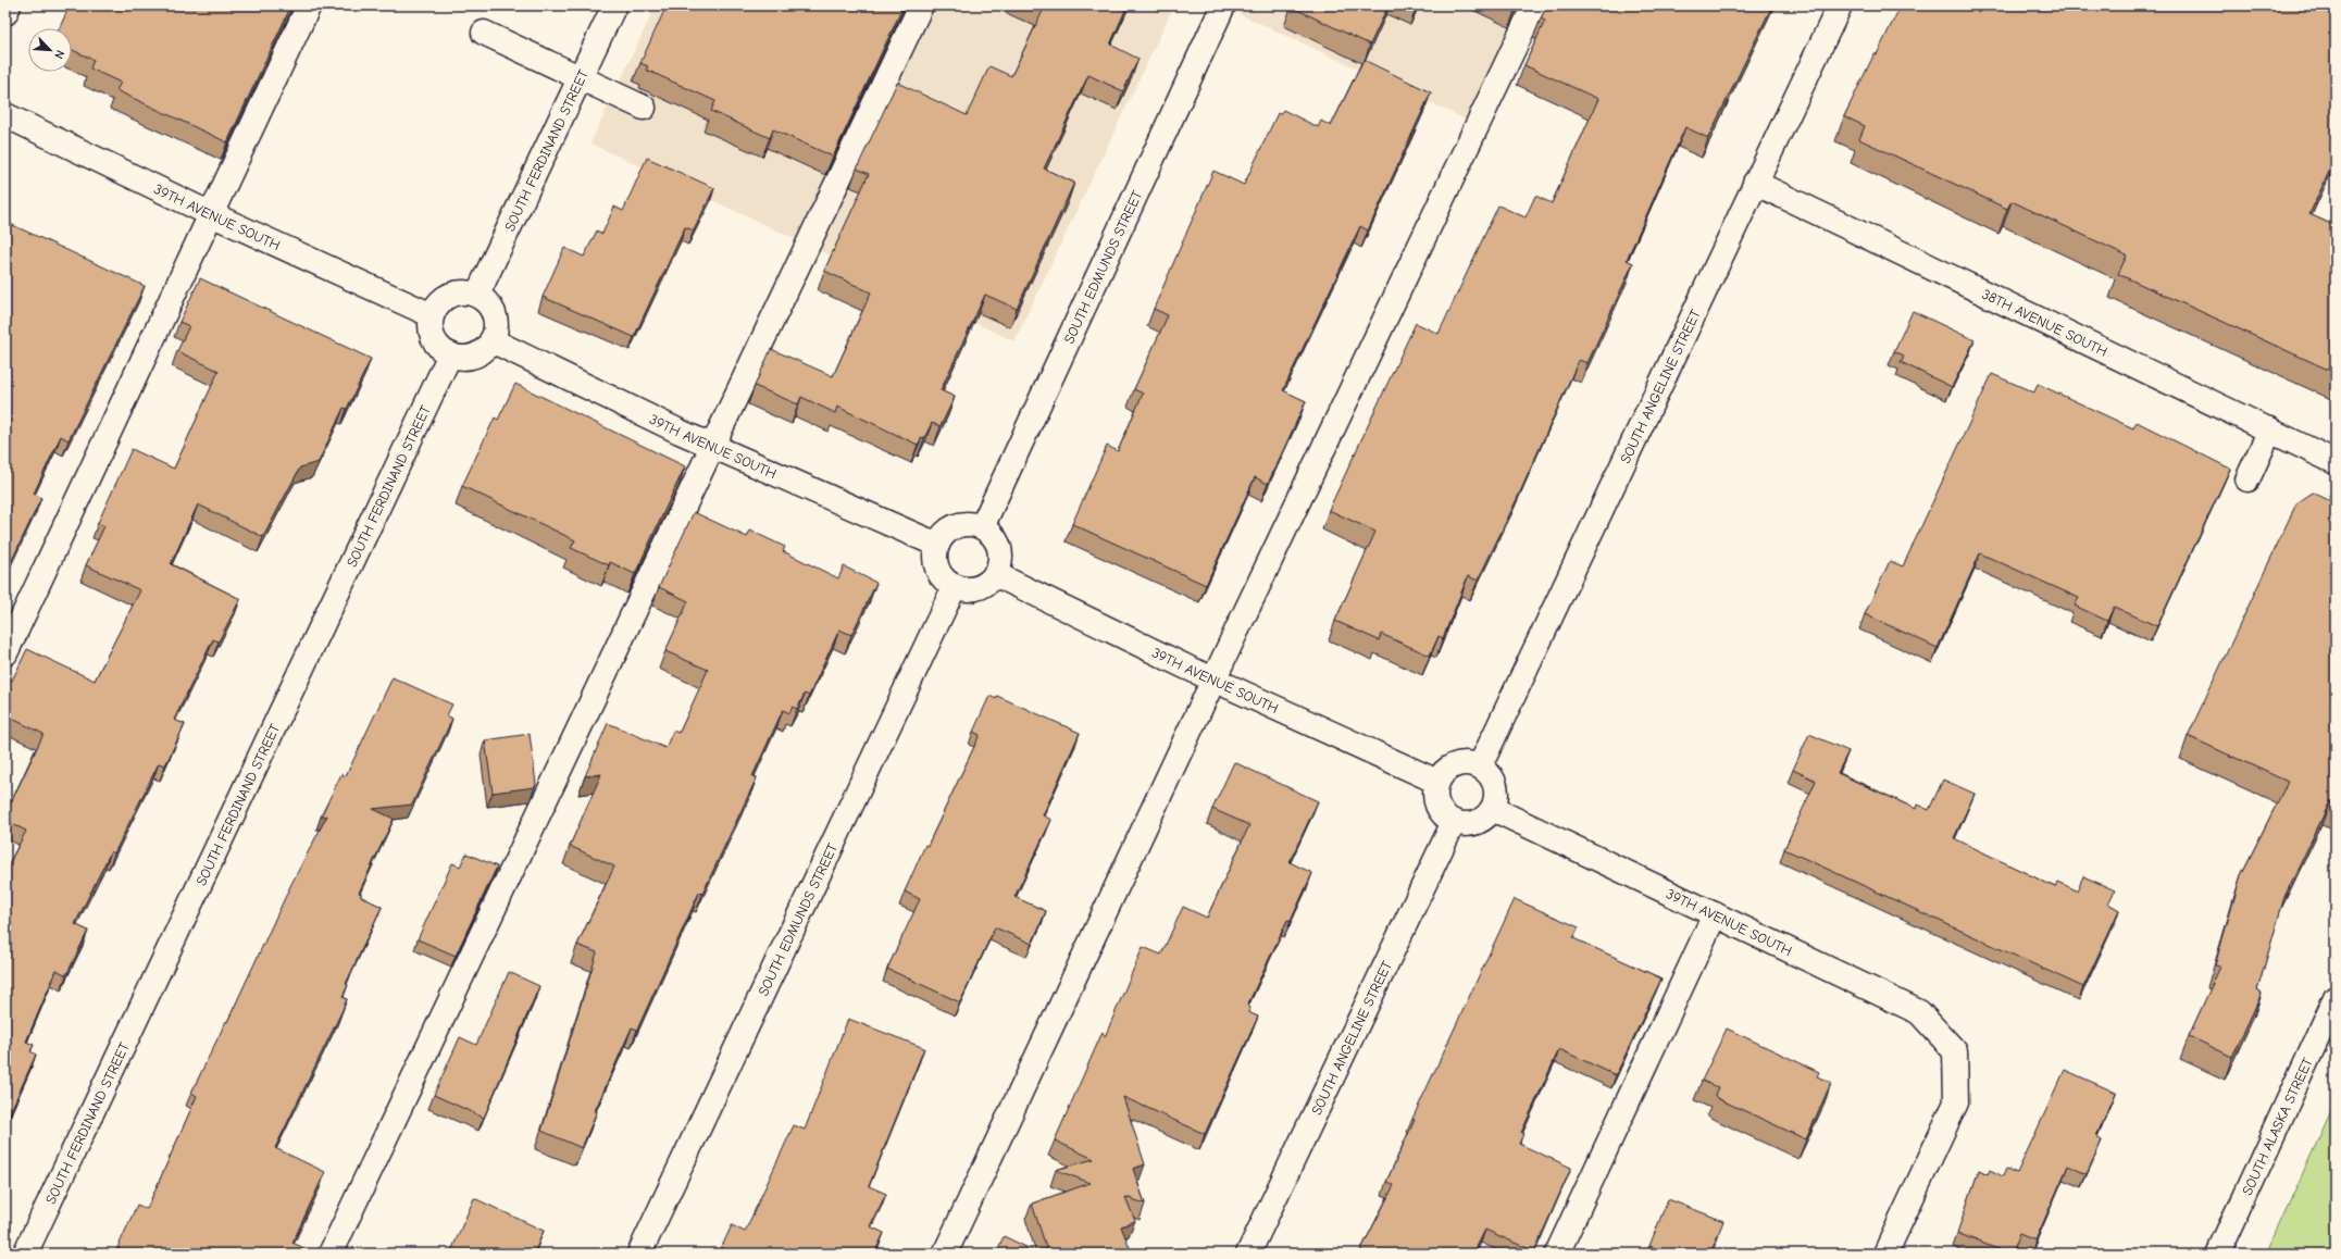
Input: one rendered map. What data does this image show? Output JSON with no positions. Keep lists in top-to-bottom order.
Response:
{
  "streets": {
    "street": [
      "SOUTH FERDINAND STREET",
      "39TH AVENUE SOUTH",
      "SOUTH EDMUNDS STREET",
      "38TH AVENUE SOUTH",
      "SOUTH ANGELINE STREET",
      "SOUTH ALASKA STREET"
    ]
  },
  "crossings": [
    ["SOUTH FERDINAND STREET", "39TH AVENUE SOUTH"],
    ["39TH AVENUE SOUTH", "SOUTH EDMUNDS STREET"],
    ["39TH AVENUE SOUTH", "SOUTH ANGELINE STREET"],
    ["38TH AVENUE SOUTH", "SOUTH ANGELINE STREET"]
  ],
  "north": "bottom right"
}
